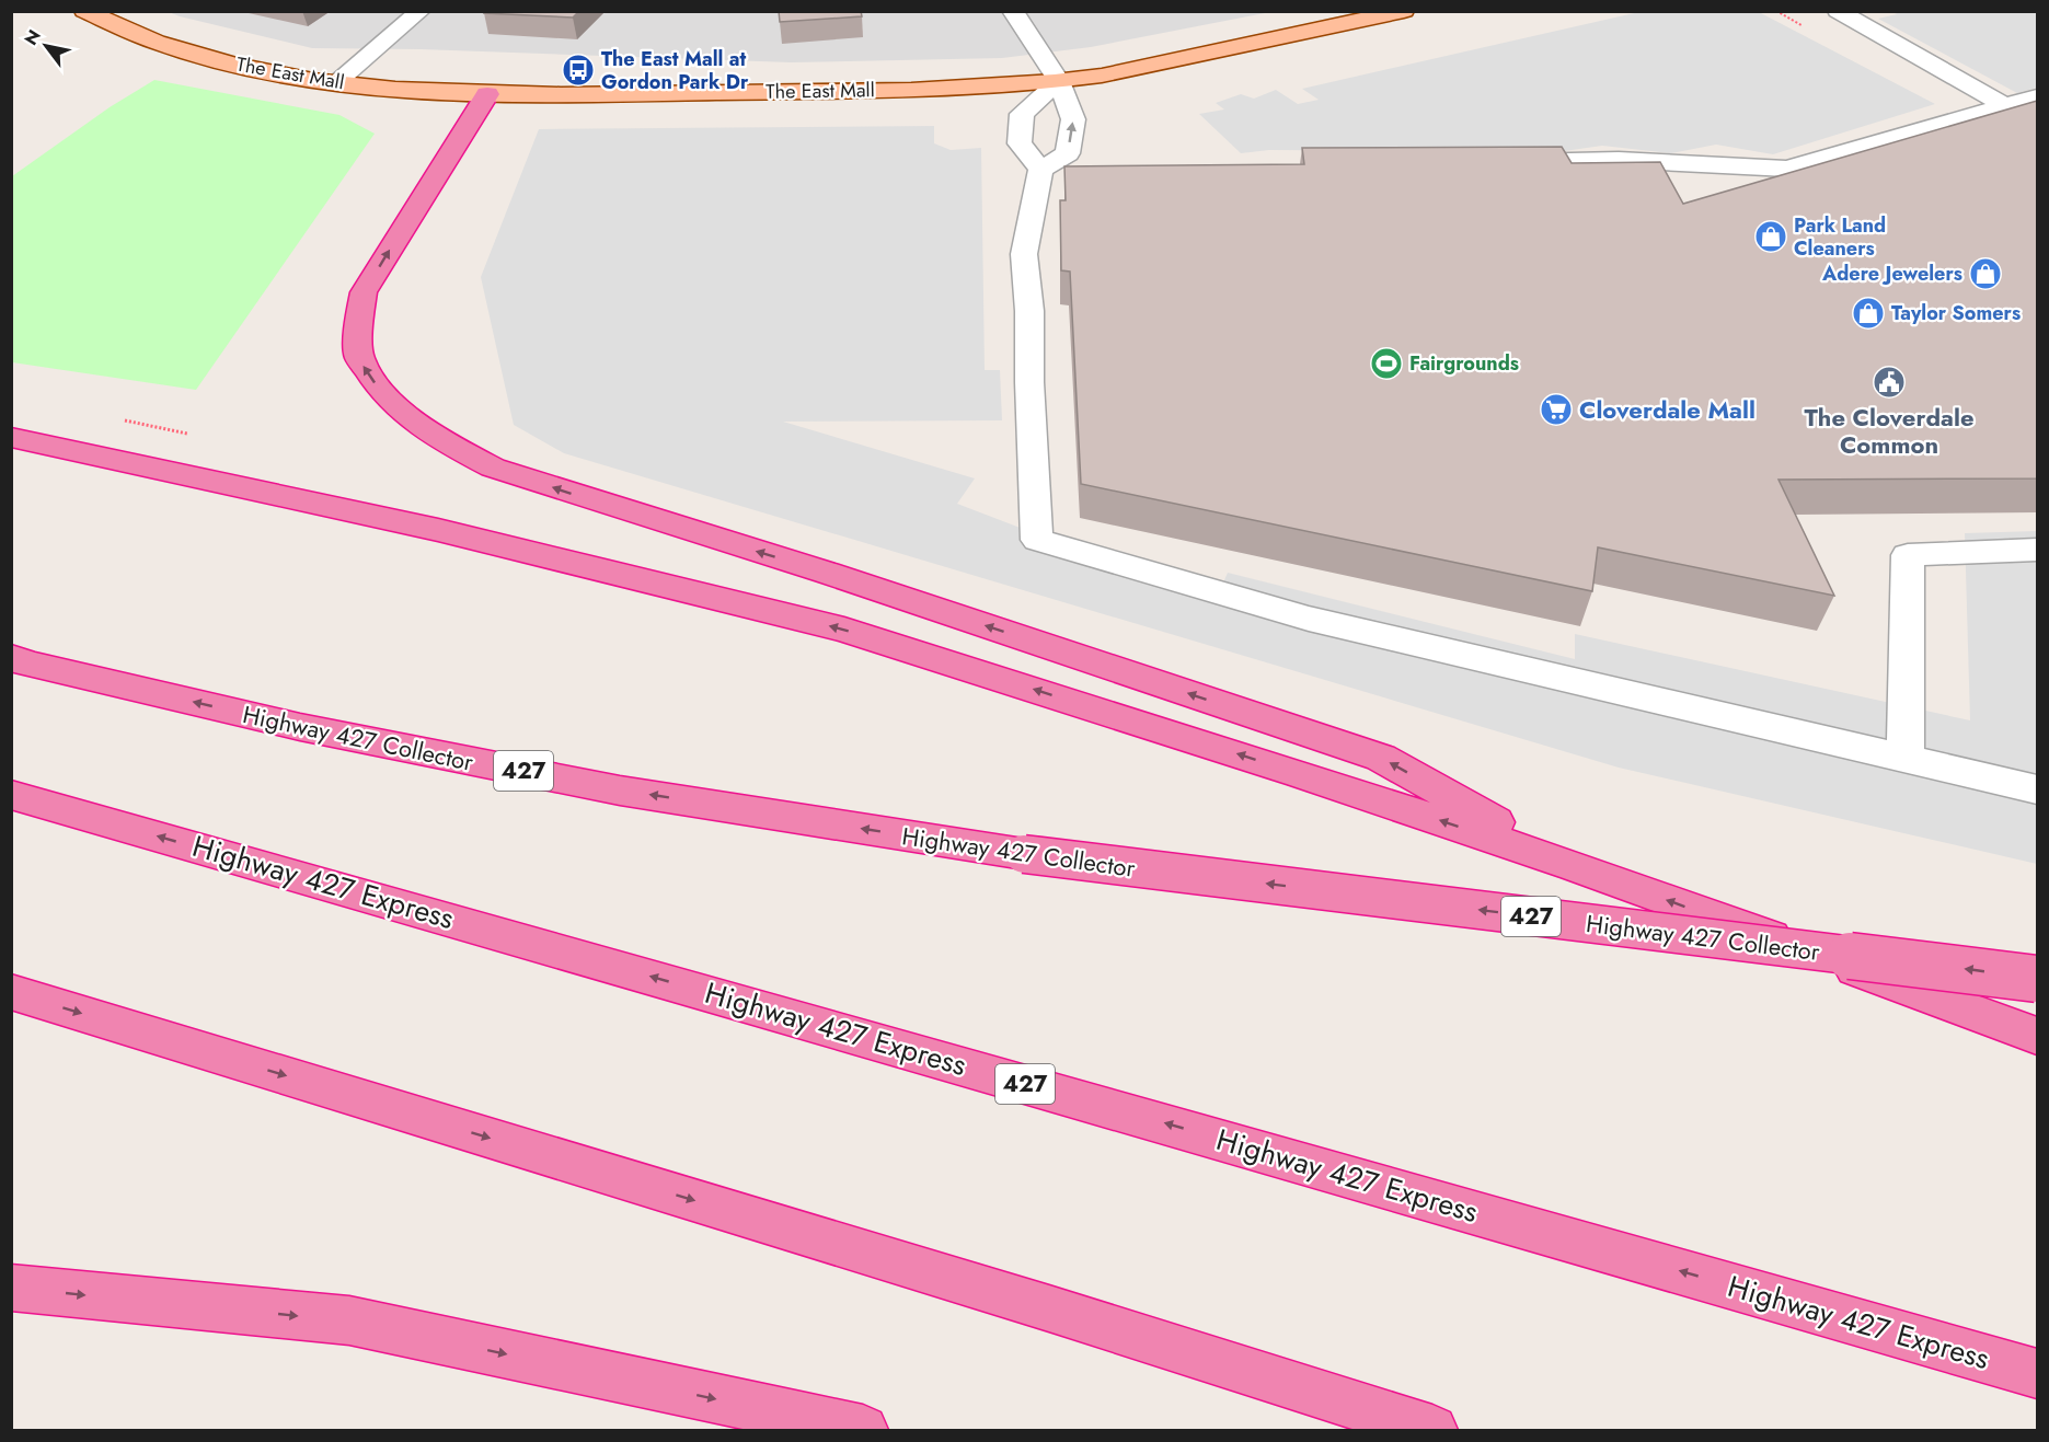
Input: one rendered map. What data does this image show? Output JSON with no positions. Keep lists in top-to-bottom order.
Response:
{
  "streets": {
    "highway": ["Highway 427 Collector", "427", "Highway 427 Express"],
    "main road": ["The East Mall"]
  },
  "places": {
    "bus stop": ["The East Mall at Gordon Park Dr"],
    "shop": ["Park Land Cleaners", "Adere Jewelers", "Taylor Somers"],
    "sports": ["Fairgrounds"],
    "public building": ["The Cloverdale Common"],
    "supermarket": ["Cloverdale Mall"]
  },
  "north": "top left"
}
